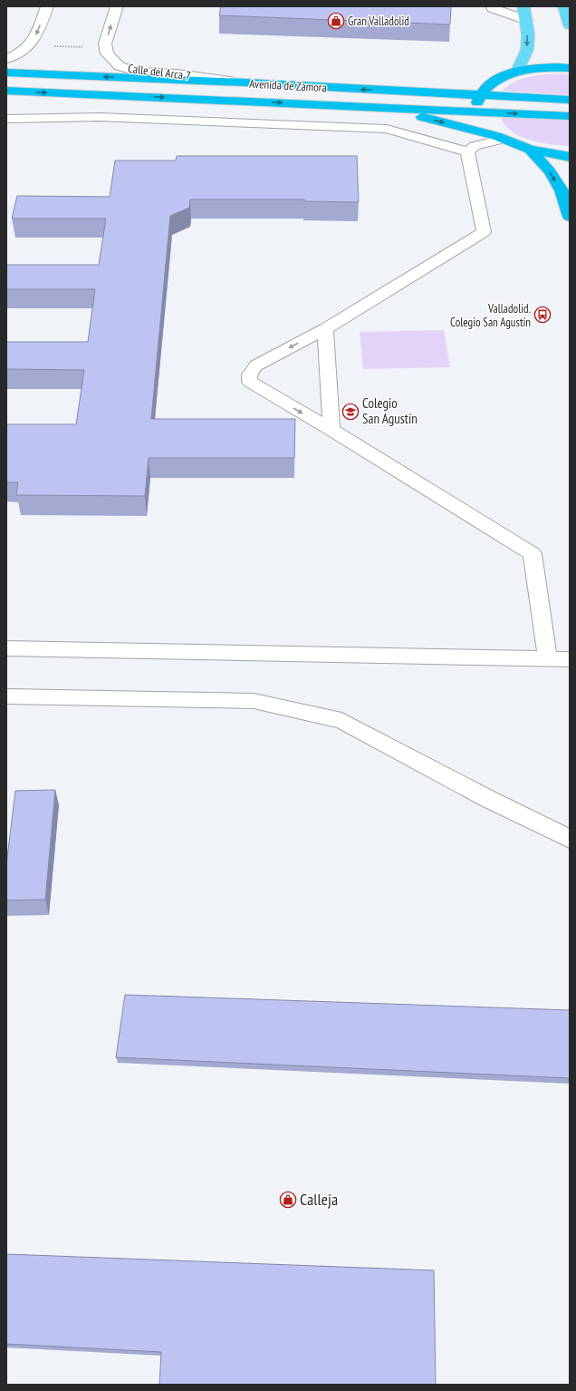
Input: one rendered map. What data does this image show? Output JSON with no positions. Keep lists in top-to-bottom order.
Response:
{
  "streets": {
    "highway": ["Avenida de Zamora"],
    "street": ["Calle del Arca 7"]
  },
  "crossings": [
    ["Calle del Arca 7", "Avenida de Zamora"]
  ],
  "places": {
    "shop": ["Gran Valladolid", "Calleja"],
    "bus stop": ["Valladolid. Colegio San Agustín"],
    "school or university": ["Colegio San Agustín"]
  }
}
